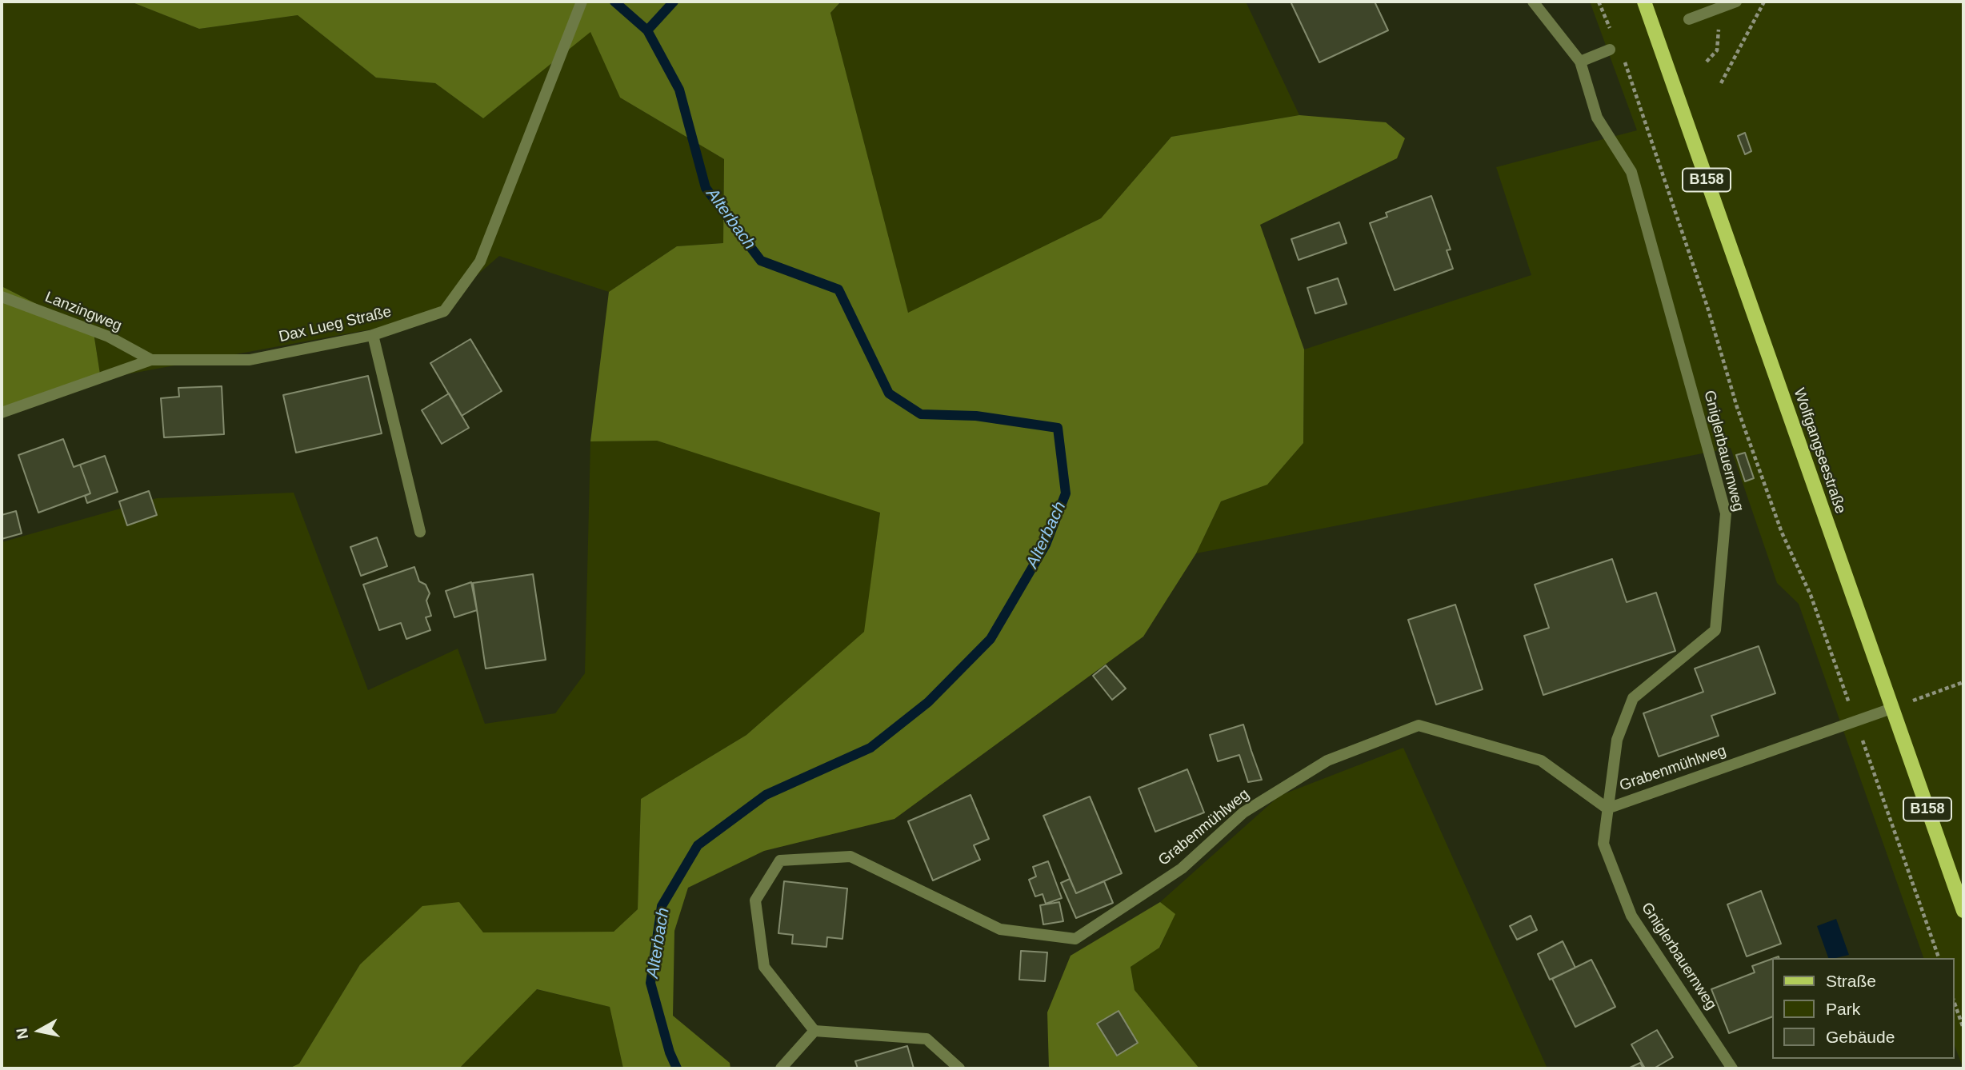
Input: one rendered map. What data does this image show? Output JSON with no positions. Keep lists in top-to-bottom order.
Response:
{
  "streets": {
    "main road": ["B158", "Wolfgangseestraße"],
    "street": [
      "Lanzingweg",
      "Dax Lueg Straße",
      "Gniglerbauernweg",
      "Grabenmühlweg"
    ]
  },
  "crossings": [
    ["Lanzingweg", "Dax Lueg Straße"],
    ["Gniglerbauernweg", "Grabenmühlweg"],
    ["Wolfgangseestraße", "Grabenmühlweg"]
  ],
  "water": ["Alterbach"],
  "legend": ["Straße", "Park", "Gebäude"],
  "north": "left"
}
